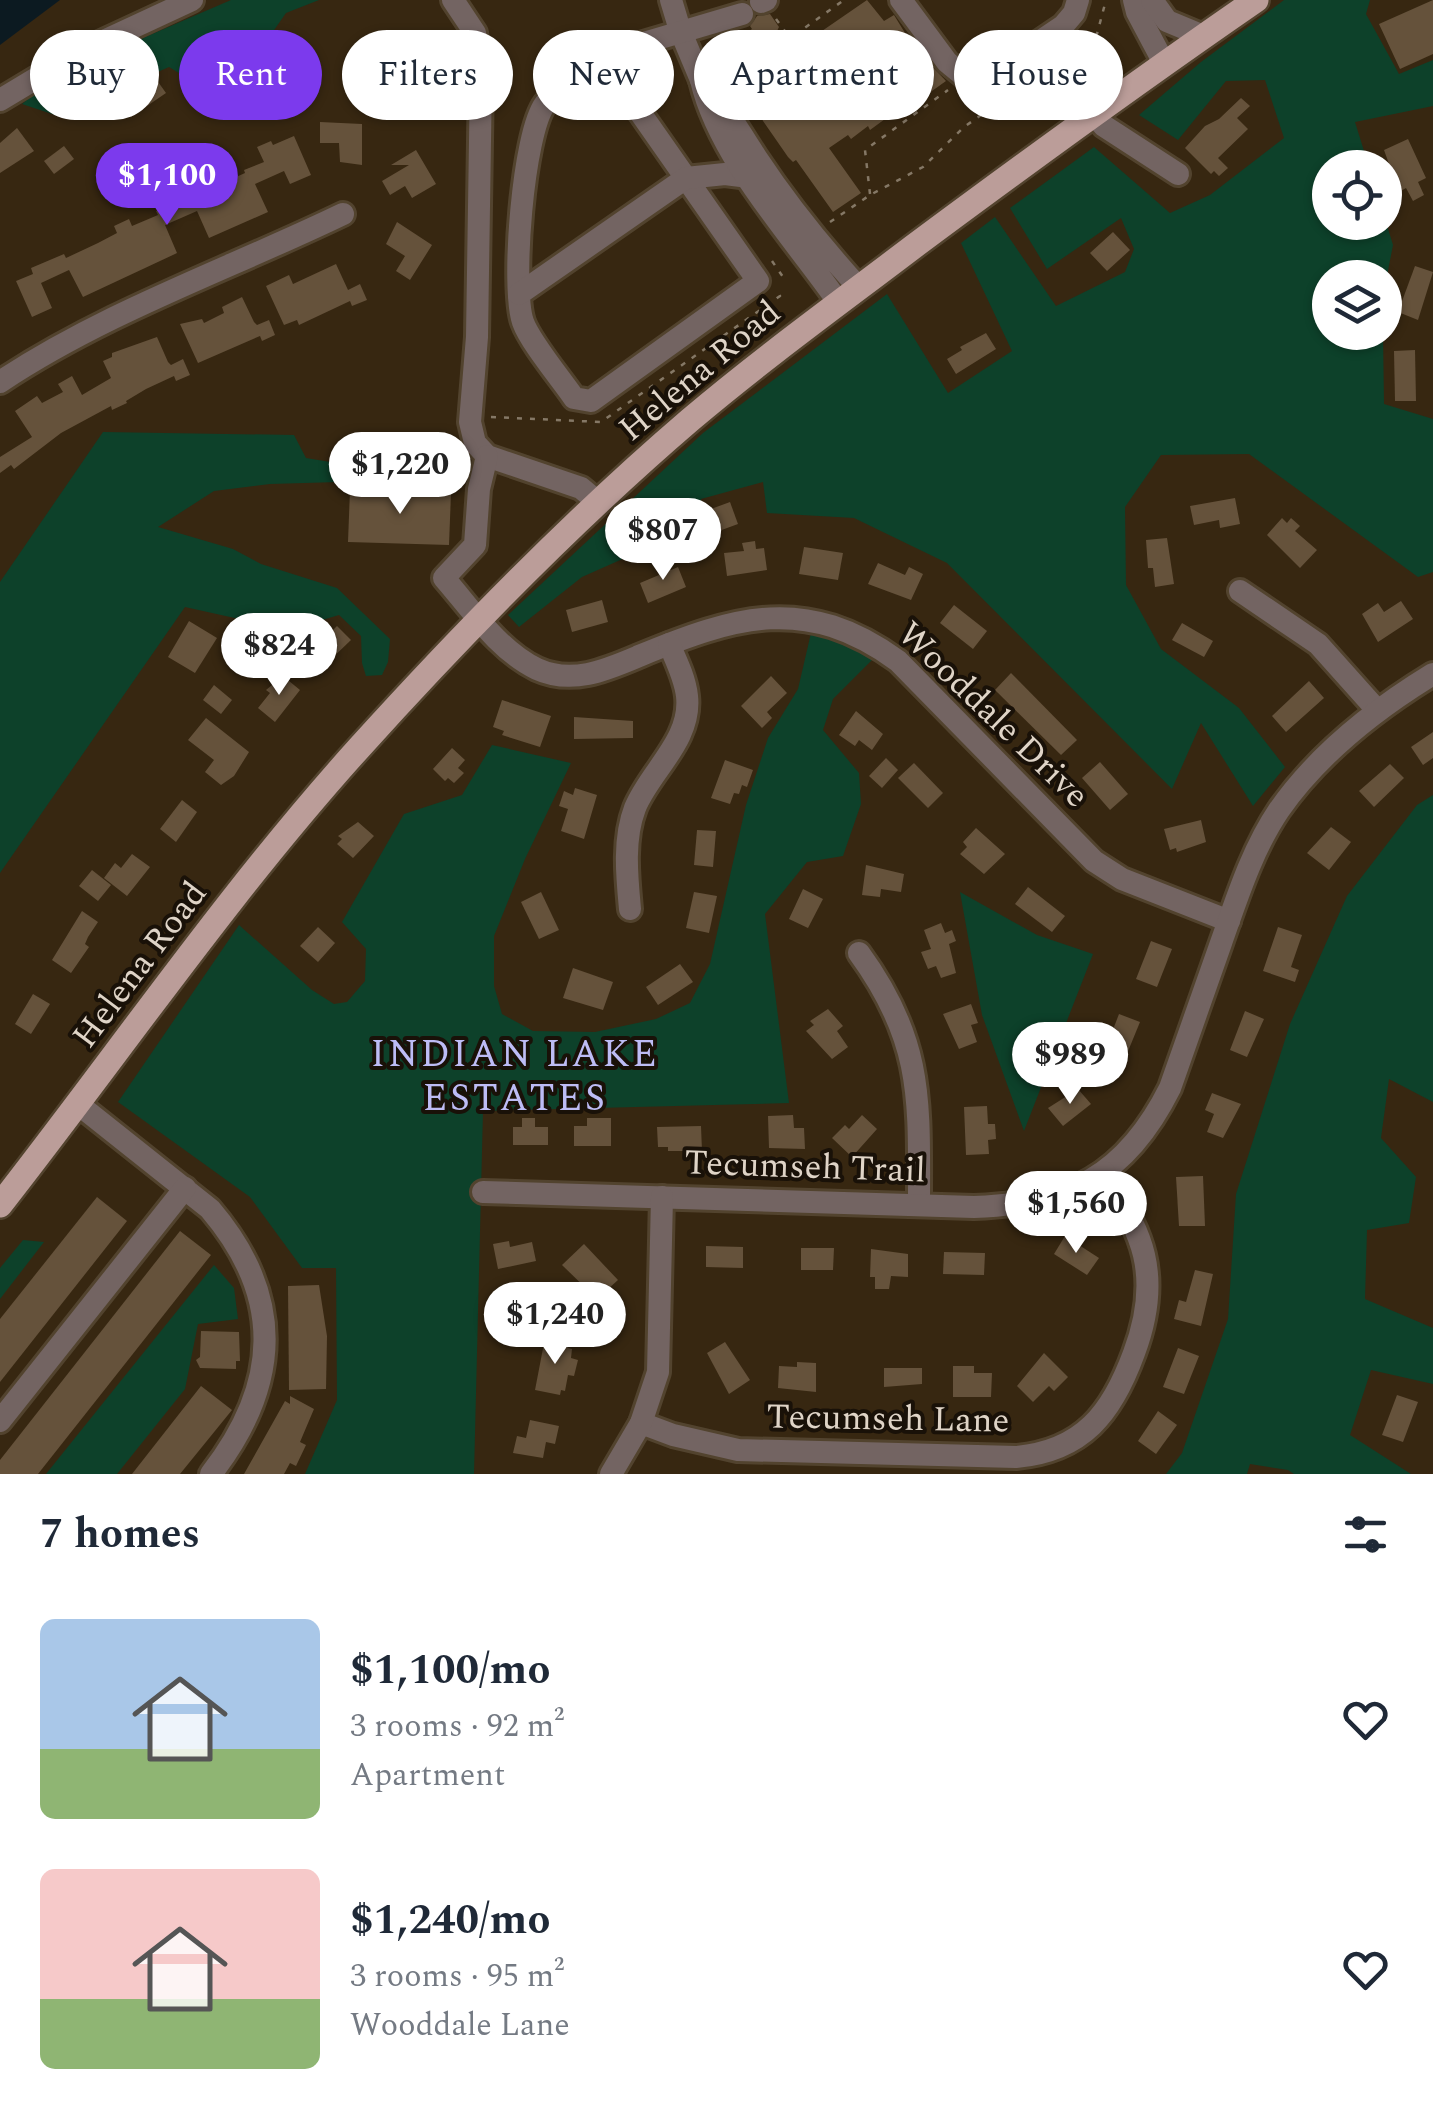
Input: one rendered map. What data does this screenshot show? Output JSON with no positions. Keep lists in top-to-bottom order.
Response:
{
  "streets": {
    "main road": ["Helena Road"],
    "street": ["Wooddale Drive", "Tecumseh Trail", "Tecumseh Lane"]
  },
  "crossings": [
    ["Helena Road", "Wooddale Drive"],
    ["Wooddale Drive", "Tecumseh Trail"],
    ["Tecumseh Trail", "Tecumseh Lane"]
  ],
  "districts": ["INDIAN LAKE ESTATES"],
  "page": {
    "chip": [
      "Buy",
      "Rent",
      "Filters",
      "New",
      "Apartment",
      "House"
    ],
    "price": [
      "$1,100",
      "$1,220",
      "$807",
      "$824",
      "$989",
      "$1,560",
      "$1,240"
    ],
    "heading": "7 homes",
    "list": [
      {
        "name": "$1,100/mo",
        "note": "3 rooms · 92 m² · Apartment"
      },
      {
        "name": "$1,240/mo",
        "note": "3 rooms · 95 m² · Wooddale Lane"
      }
    ]
  }
}
